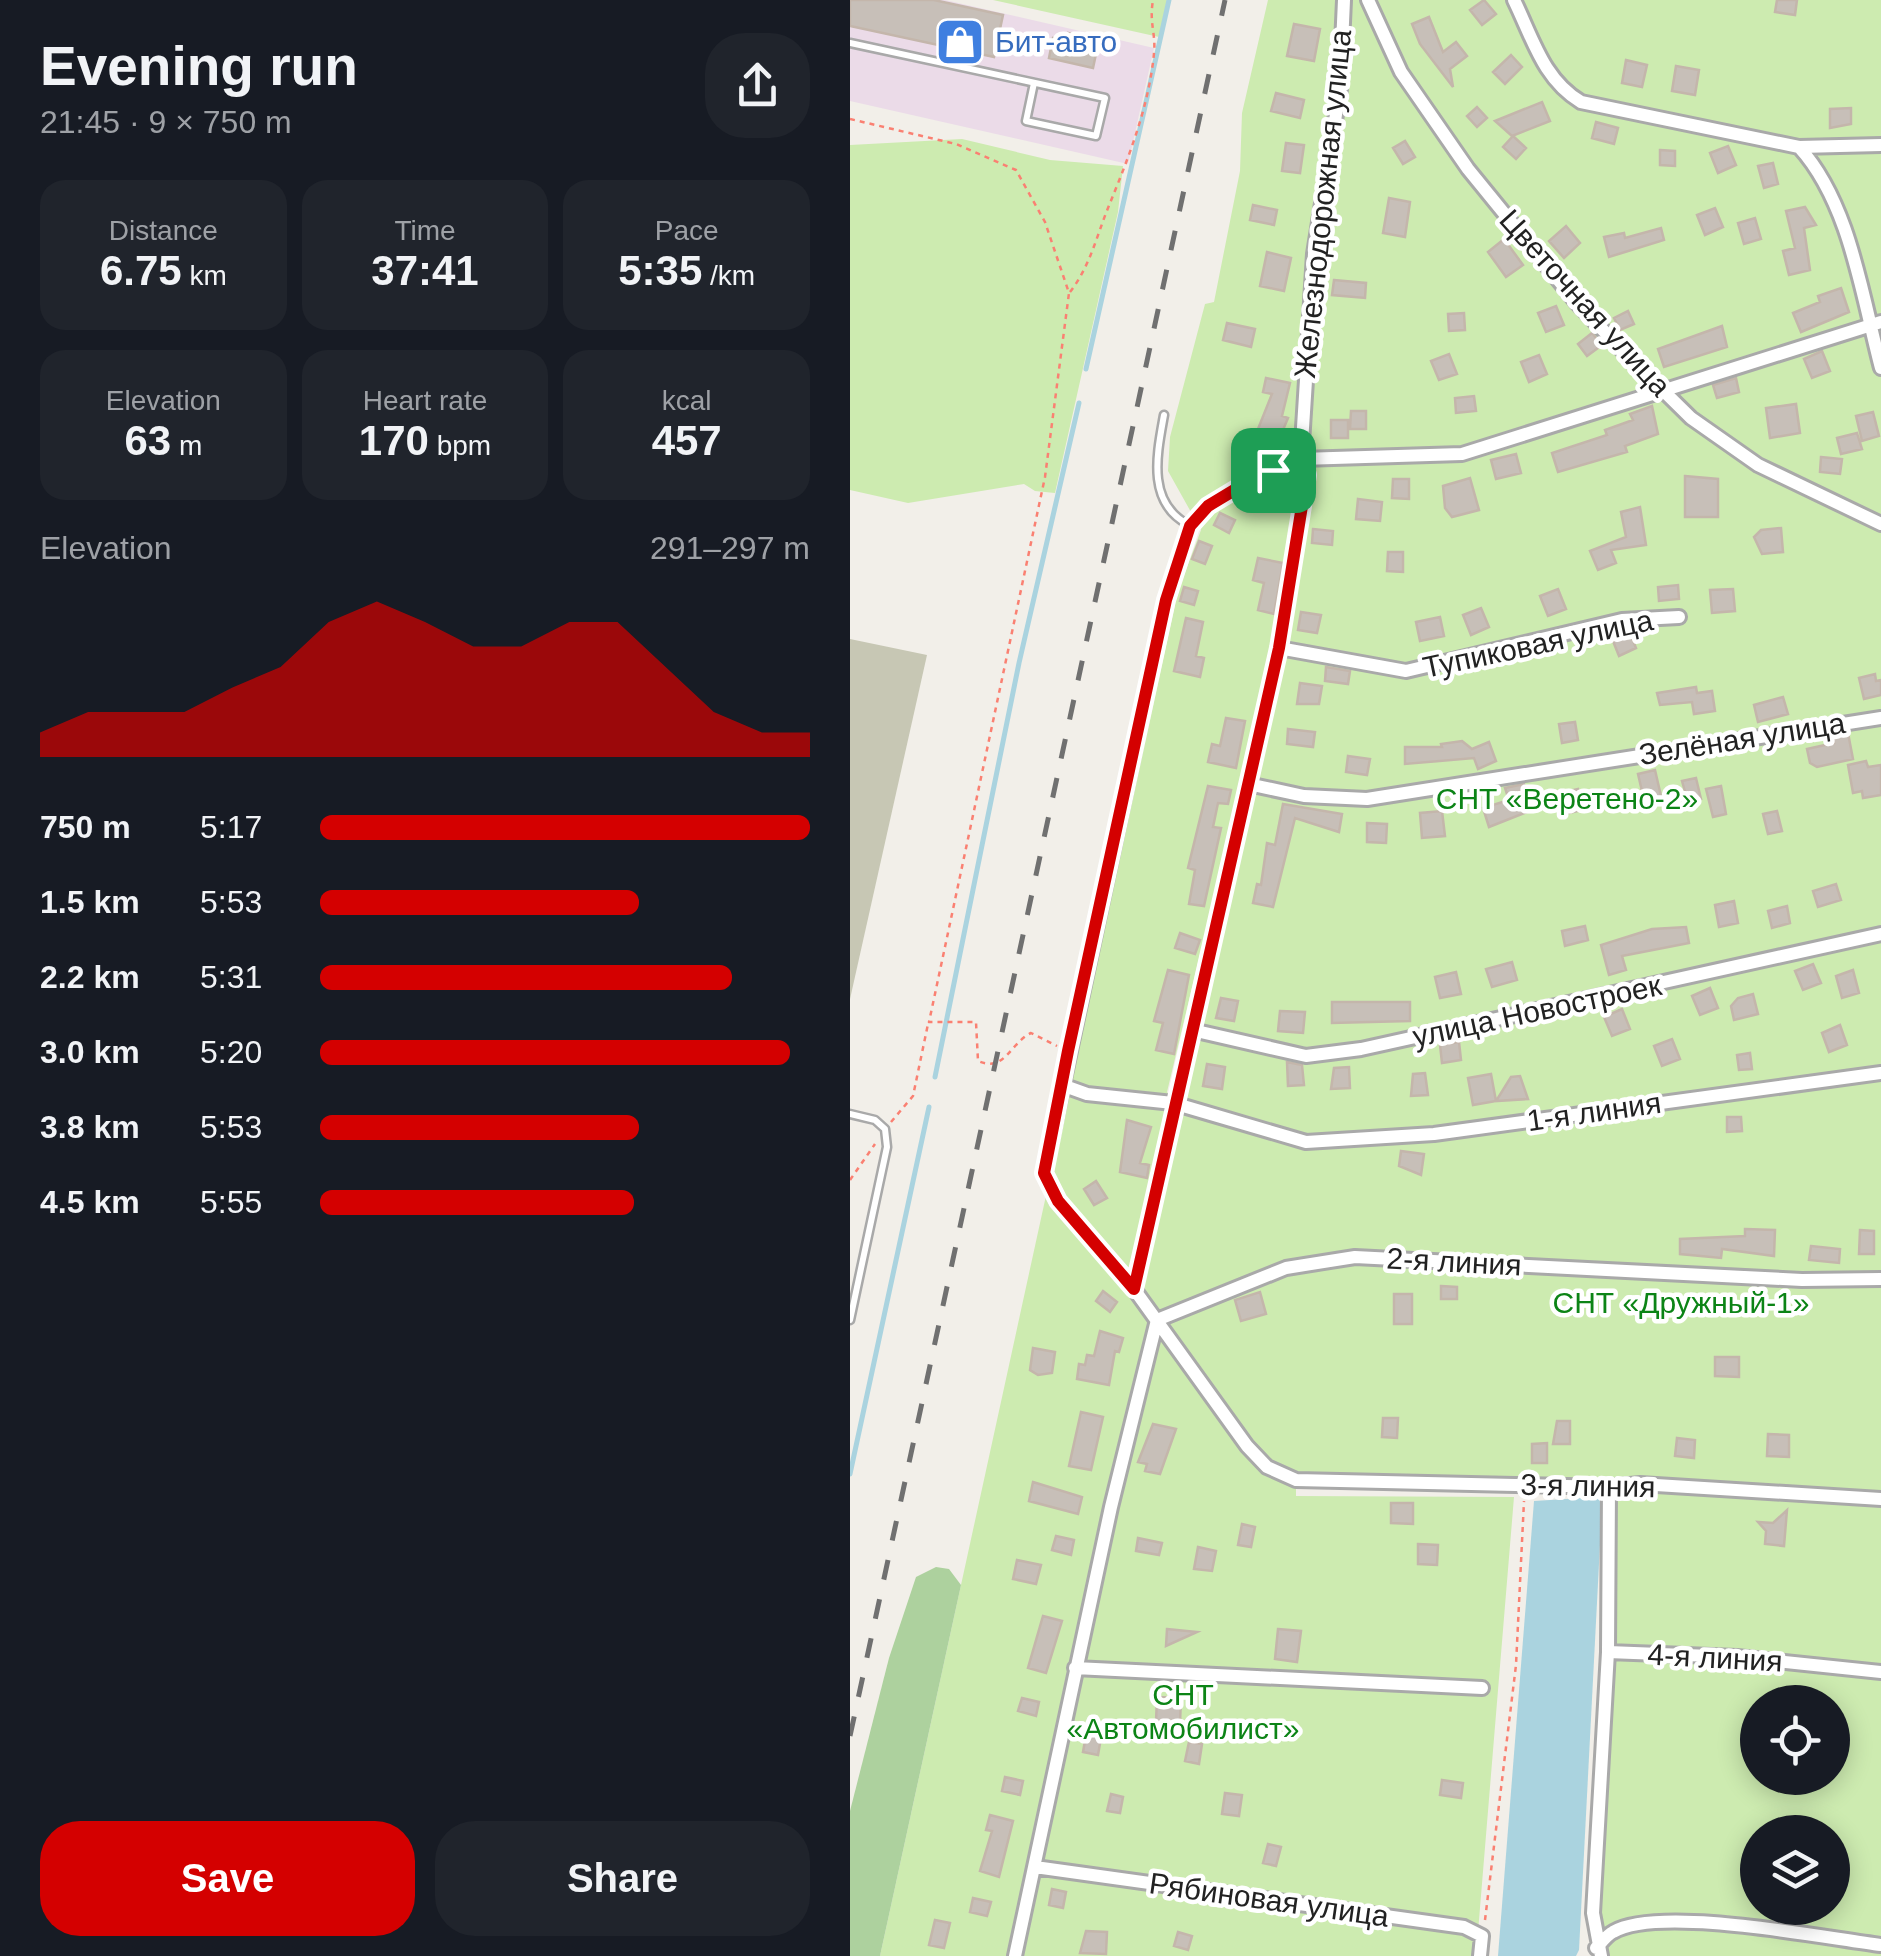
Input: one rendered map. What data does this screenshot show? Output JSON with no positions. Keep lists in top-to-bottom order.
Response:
{
  "streets": {
    "street": [
      "Железнодорожная улица",
      "Цветочная улица",
      "Тупиковая улица",
      "Зелёная улица",
      "улица Новостроек",
      "1-я линия",
      "2-я линия",
      "3-я линия",
      "4-я линия",
      "Рябиновая улица"
    ]
  },
  "crossings": [
    ["Железнодорожная улица", "Тупиковая улица"],
    ["Железнодорожная улица", "Зелёная улица"],
    ["Железнодорожная улица", "улица Новостроек"],
    ["Железнодорожная улица", "1-я линия"],
    ["2-я линия", "3-я линия"]
  ],
  "parks": ["СНТ «Веретено-2»", "СНТ «Дружный-1»", "СНТ «Автомобилист»"],
  "places": {
    "shop": ["Бит-авто"]
  },
  "page": {
    "heading": ["Evening run", "21:45 · 9 × 750 m"],
    "stats": [
      ["Distance", "6.75 km"],
      ["Time", "37:41"],
      ["Pace", "5:35 /km"],
      ["Elevation", "63 m"],
      ["Heart rate", "170 bpm"],
      ["kcal", "457"]
    ],
    "chart": ["Elevation", "291–297 m"],
    "list": [
      {
        "name": "750 m",
        "note": "5:17"
      },
      {
        "name": "1.5 km",
        "note": "5:53"
      },
      {
        "name": "2.2 km",
        "note": "5:31"
      },
      {
        "name": "3.0 km",
        "note": "5:20"
      },
      {
        "name": "3.8 km",
        "note": "5:53"
      },
      {
        "name": "4.5 km",
        "note": "5:55"
      }
    ],
    "buttons": ["Save", "Share"]
  }
}
